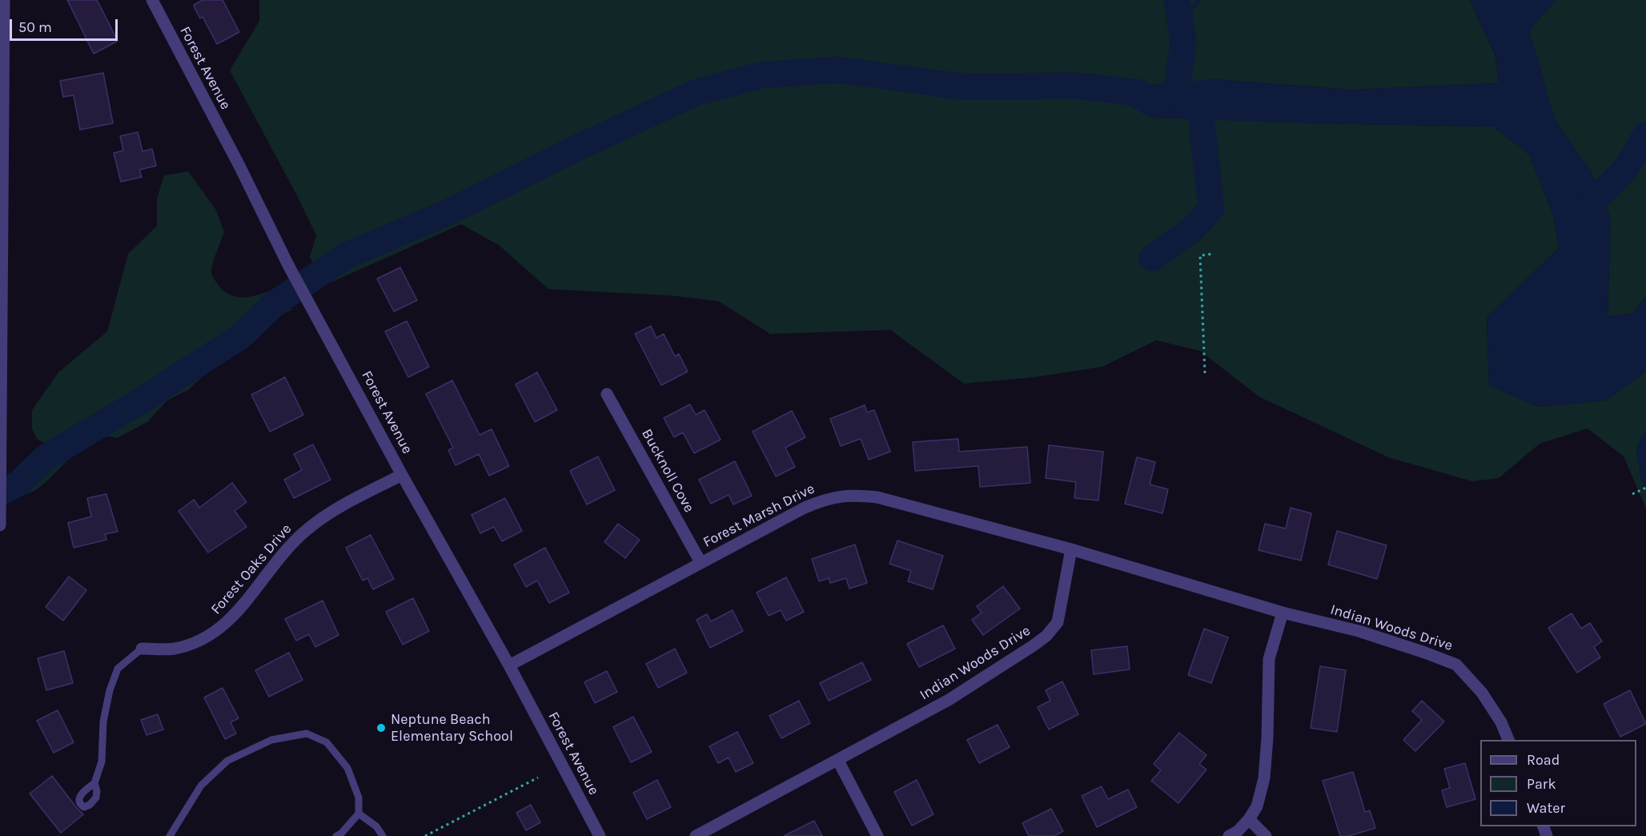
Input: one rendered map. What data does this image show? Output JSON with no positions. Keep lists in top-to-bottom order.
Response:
{
  "streets": {
    "street": [
      "Forest Avenue",
      "Bucknoll Cove",
      "Forest Marsh Drive",
      "Forest Oaks Drive",
      "Indian Woods Drive"
    ]
  },
  "crossings": [
    ["Forest Avenue", "Forest Marsh Drive"],
    ["Forest Avenue", "Forest Oaks Drive"],
    ["Bucknoll Cove", "Forest Marsh Drive"],
    ["Forest Marsh Drive", "Indian Woods Drive"]
  ],
  "places": ["Neptune Beach Elementary School"],
  "legend": ["Road", "Park", "Water"],
  "scale_bar": "50 m"
}
